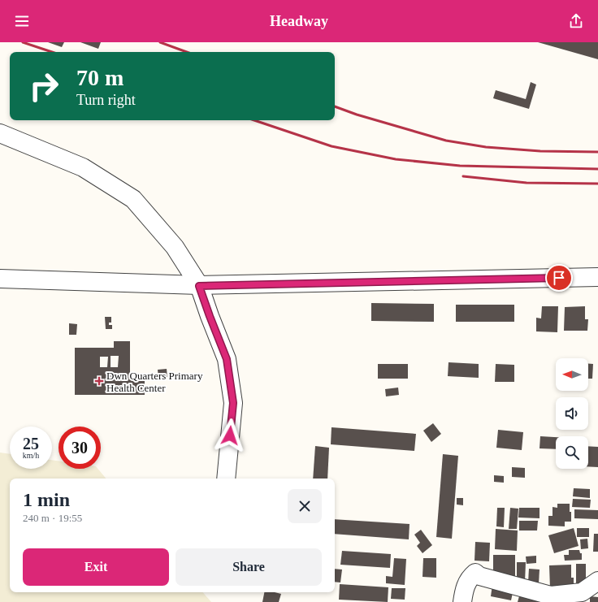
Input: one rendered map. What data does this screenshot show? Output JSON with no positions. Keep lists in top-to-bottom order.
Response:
{
  "places": {
    "health": ["Dwn Quarters Primary Health Center"]
  },
  "north": "left",
  "page": {
    "header": "Headway",
    "turn": ["70 m", "Turn right"],
    "speed": "25 km/h",
    "limit": "30",
    "heading": ["1 min", "240 m · 19:55"],
    "buttons": ["Exit", "Share"]
  }
}
